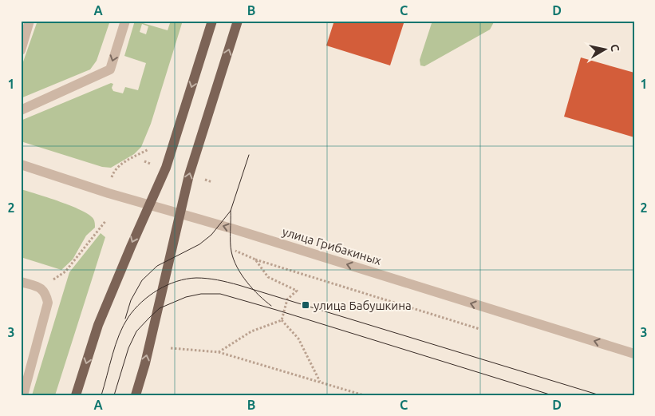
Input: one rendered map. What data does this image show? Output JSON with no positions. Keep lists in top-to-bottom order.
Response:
{
  "streets": {
    "street": ["улица Грибакиных"]
  },
  "one_way": ["улица Грибакиных"],
  "places": {
    "transit": ["улица Бабушкина"]
  },
  "north": "right",
  "grid": {
    "columns": [
      "A",
      "B",
      "C",
      "D"
    ],
    "rows": ["1", "2", "3"]
  }
}
